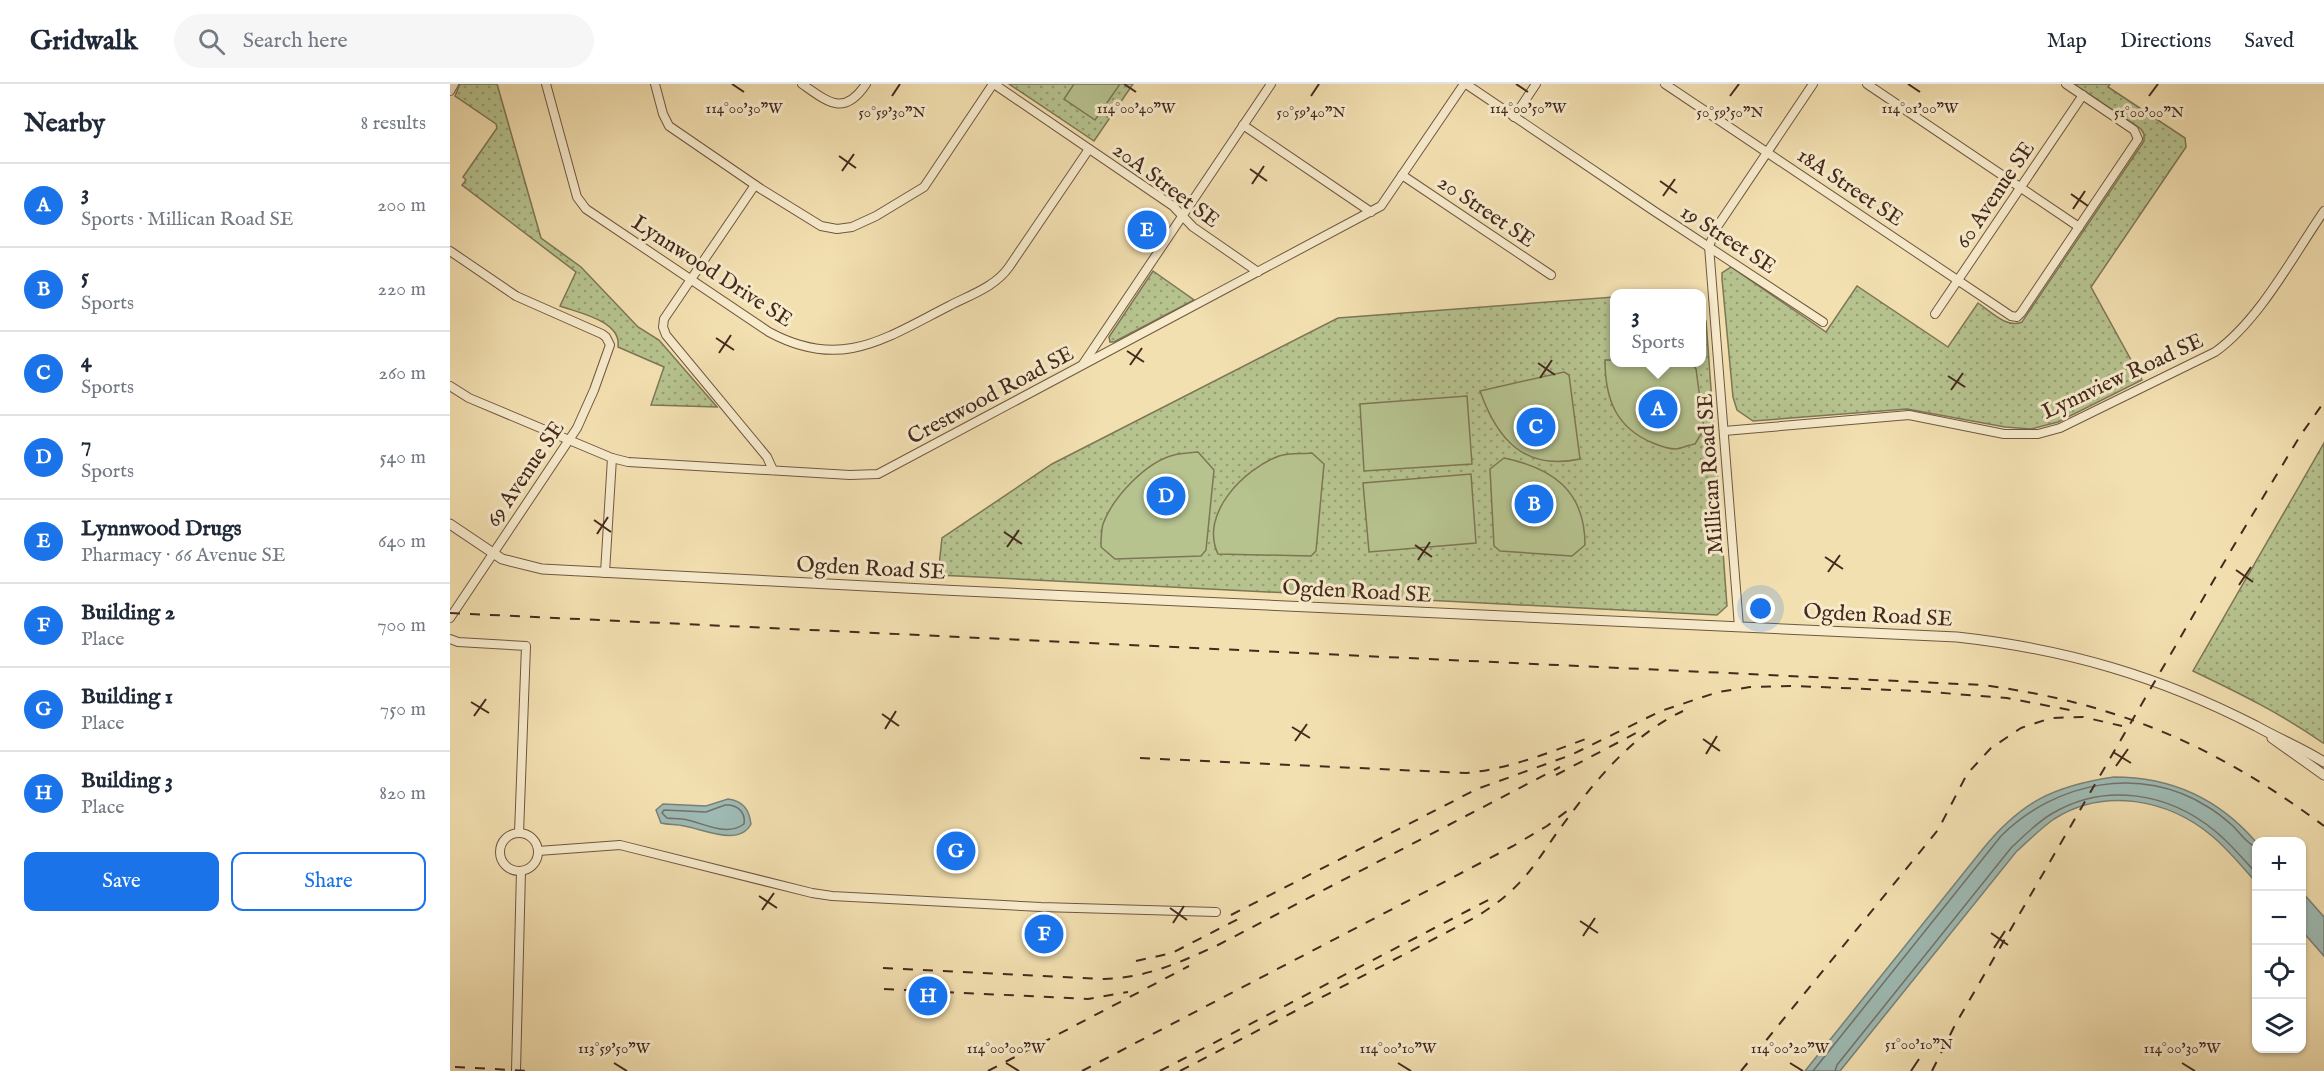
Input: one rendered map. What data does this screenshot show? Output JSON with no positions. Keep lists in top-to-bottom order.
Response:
{
  "streets": {
    "street": [
      "20A Street SE",
      "18A Street SE",
      "60 Avenue SE",
      "20 Street SE",
      "19 Street SE",
      "Lynnwood Drive SE",
      "Lynnview Road SE",
      "Crestwood Road SE",
      "69 Avenue SE",
      "Millican Road SE",
      "Ogden Road SE"
    ]
  },
  "crossings": [
    ["20A Street SE", "Lynnwood Drive SE"],
    ["20A Street SE", "Crestwood Road SE"],
    ["18A Street SE", "60 Avenue SE"],
    ["20 Street SE", "Crestwood Road SE"],
    ["19 Street SE", "Crestwood Road SE"],
    ["19 Street SE", "Millican Road SE"],
    ["Lynnview Road SE", "Millican Road SE"],
    ["Crestwood Road SE", "69 Avenue SE"],
    ["69 Avenue SE", "Ogden Road SE"],
    ["Millican Road SE", "Ogden Road SE"]
  ],
  "page": {
    "header": "Gridwalk",
    "search": "Search here",
    "nav": ["Map", "Directions", "Saved"],
    "heading": ["Nearby", "8 results"],
    "list": [
      {
        "mark": "A",
        "name": "3",
        "note": "Sports · Millican Road SE",
        "value": "200 m"
      },
      {
        "mark": "B",
        "name": "5",
        "note": "Sports",
        "value": "220 m"
      },
      {
        "mark": "C",
        "name": "4",
        "note": "Sports",
        "value": "260 m"
      },
      {
        "mark": "D",
        "name": "7",
        "note": "Sports",
        "value": "540 m"
      },
      {
        "mark": "E",
        "name": "Lynnwood Drugs",
        "note": "Pharmacy · 66 Avenue SE",
        "value": "640 m"
      },
      {
        "mark": "F",
        "name": "Building 2",
        "note": "Place",
        "value": "700 m"
      },
      {
        "mark": "G",
        "name": "Building 1",
        "note": "Place",
        "value": "750 m"
      },
      {
        "mark": "H",
        "name": "Building 3",
        "note": "Place",
        "value": "820 m"
      }
    ],
    "pins": [
      "E",
      "A",
      "C",
      "D",
      "B",
      "G",
      "F",
      "H"
    ],
    "popup": ["3", "Sports"],
    "buttons": ["Save", "Share"],
    "map_buttons": ["+", "−"]
  },
  "coordinates": [
    "114°00'40\"W",
    "114°00'50\"W",
    "114°01'00\"W",
    "114°00'30\"W",
    "50°59'30\"N",
    "50°59'40\"N",
    "50°59'50\"N",
    "51°00'00\"N",
    "51°00'10\"N",
    "113°59'50\"W",
    "114°00'00\"W",
    "114°00'10\"W",
    "114°00'20\"W"
  ]
}
